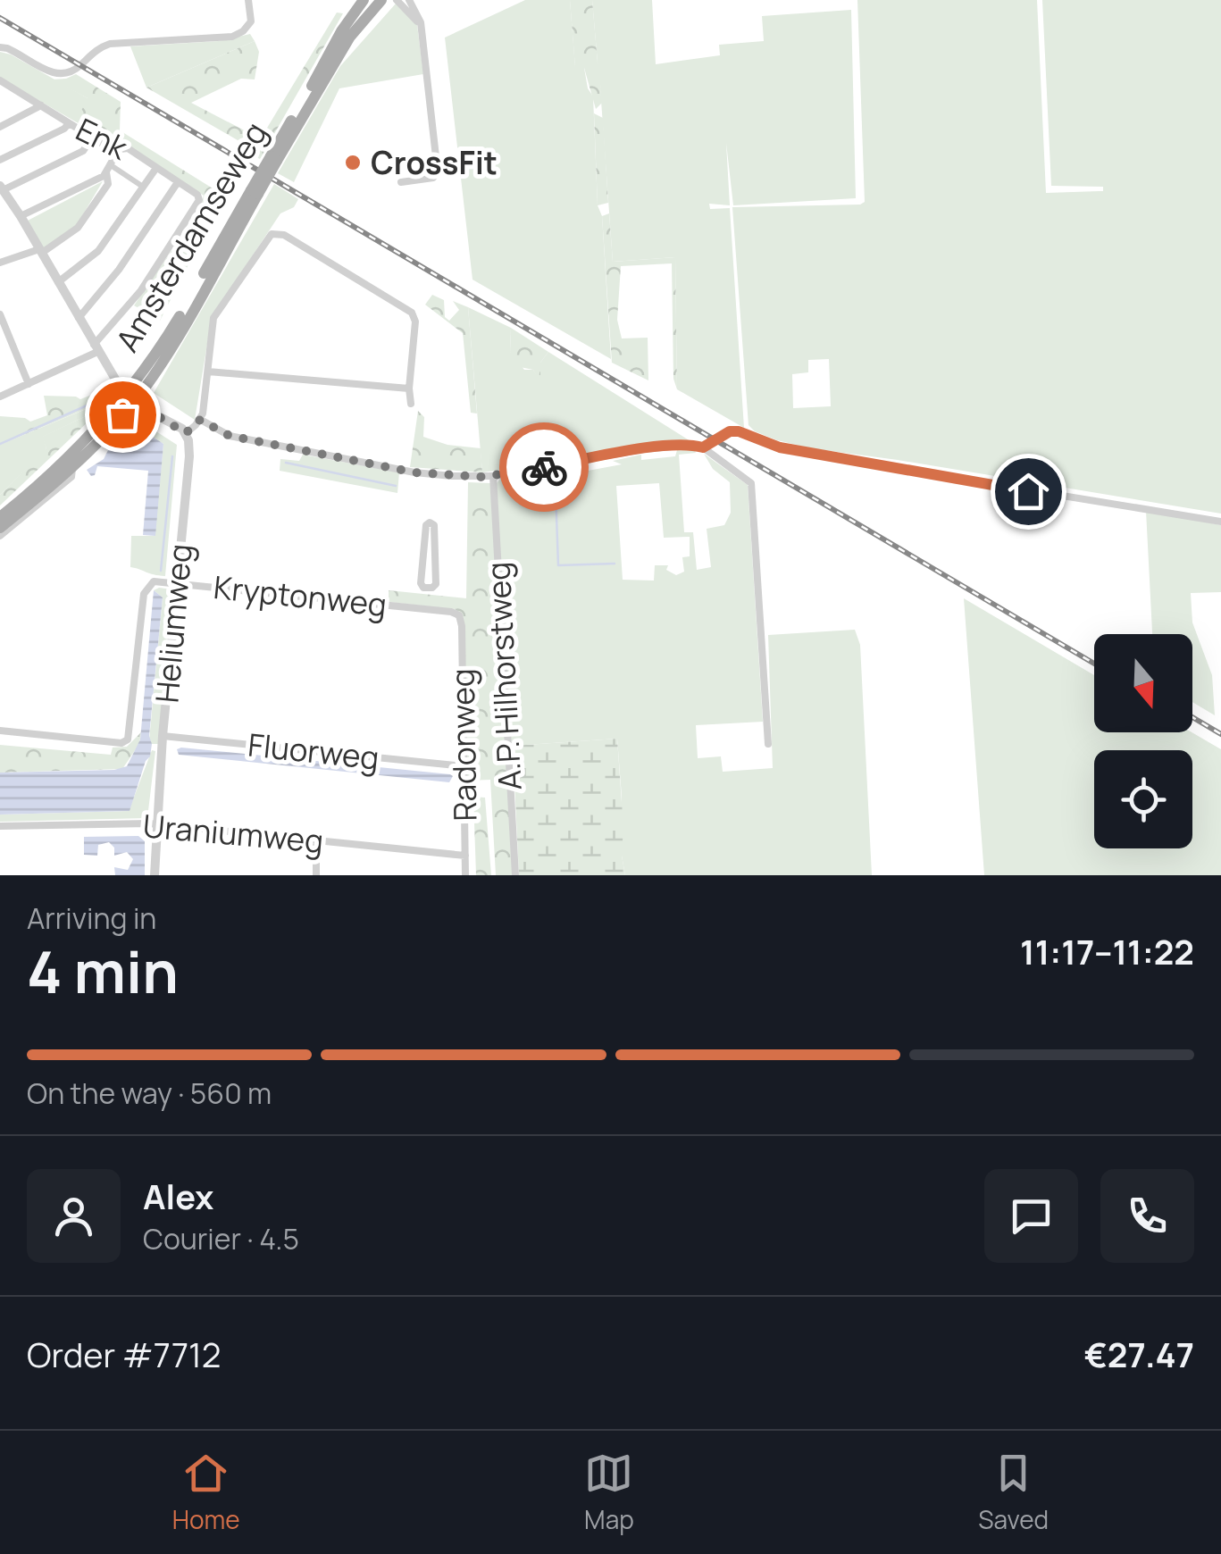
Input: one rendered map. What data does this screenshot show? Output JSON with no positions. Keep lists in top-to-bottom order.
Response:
{
  "streets": {
    "main road": ["Amsterdamseweg"],
    "street": [
      "Enk",
      "Kryptonweg",
      "Heliumweg",
      "A.P. Hilhorstweg",
      "Radonweg",
      "Fluorweg",
      "Uraniumweg"
    ]
  },
  "crossings": [
    ["Kryptonweg", "Heliumweg"],
    ["Kryptonweg", "Radonweg"],
    ["Heliumweg", "Fluorweg"],
    ["Heliumweg", "Uraniumweg"],
    ["Radonweg", "Fluorweg"],
    ["Radonweg", "Uraniumweg"]
  ],
  "places": ["CrossFit"],
  "north": "bottom",
  "page": {
    "heading": ["4 min", "Arriving in", "11:17–11:22"],
    "panel": [
      "Alex",
      "Courier · 4.5",
      "Order #7712",
      "€27.47"
    ],
    "bar": "On the way · 560 m",
    "tabs": ["Home", "Map", "Saved"]
  }
}
